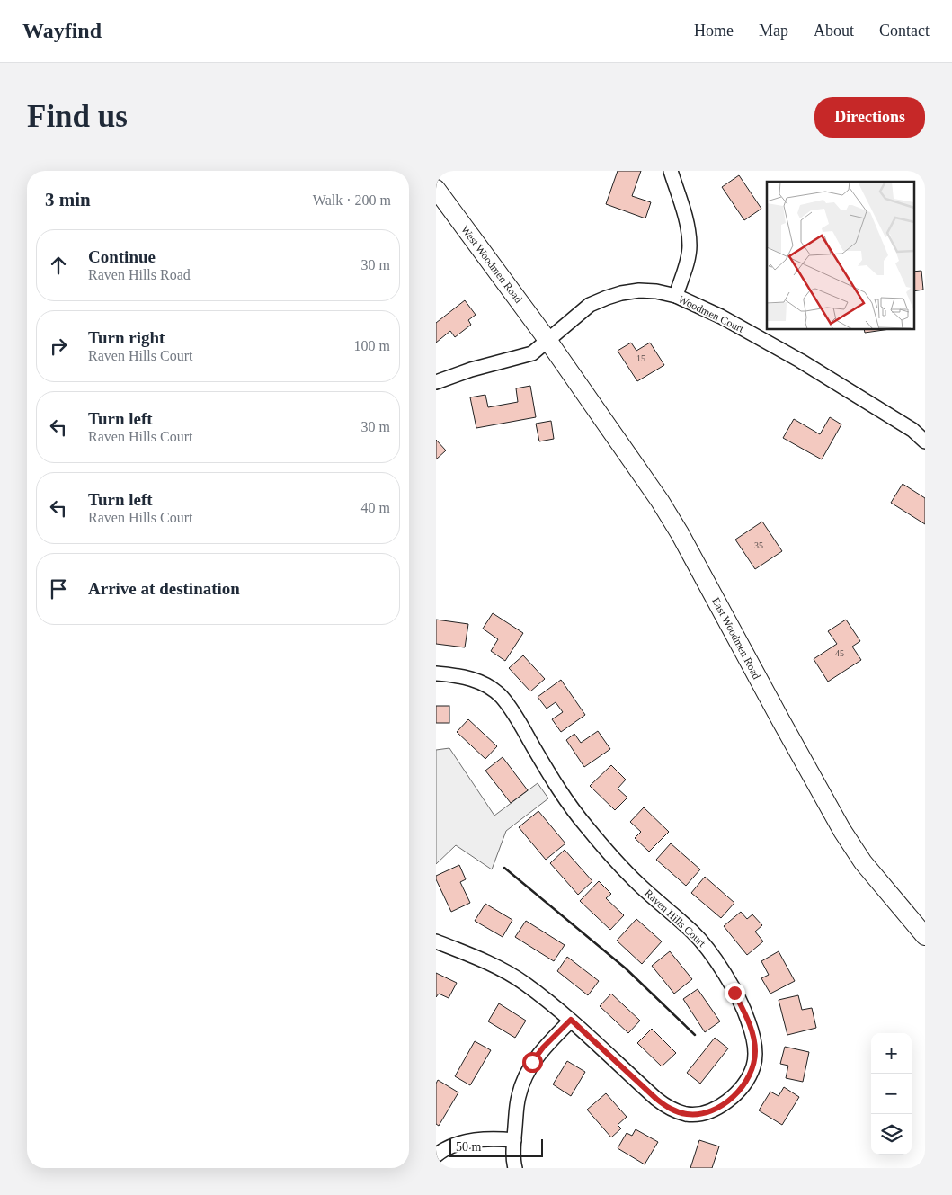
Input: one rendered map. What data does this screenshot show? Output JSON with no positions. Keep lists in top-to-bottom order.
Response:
{
  "streets": {
    "main road": ["West Woodmen Road", "East Woodmen Road"],
    "street": ["Woodmen Court", "Raven Hills Court"]
  },
  "crossings": [
    ["West Woodmen Road", "Woodmen Court"],
    ["West Woodmen Road", "East Woodmen Road"],
    ["Woodmen Court", "East Woodmen Road"]
  ],
  "house_numbers": ["15", "35", "45"],
  "scale_bar": "50 m",
  "page": {
    "header": "Wayfind",
    "nav": [
      "Home",
      "Map",
      "About",
      "Contact"
    ],
    "buttons": "Directions",
    "title": "Find us",
    "heading": ["3 min", "Walk · 200 m"],
    "list": [
      ["Continue", "Raven Hills Road", "30 m"],
      ["Turn right", "Raven Hills Court", "100 m"],
      ["Turn left", "Raven Hills Court", "30 m"],
      ["Turn left", "Raven Hills Court", "40 m"],
      "Arrive at destination"
    ],
    "map_buttons": ["+", "−"],
    "scale": "50 m"
  }
}
